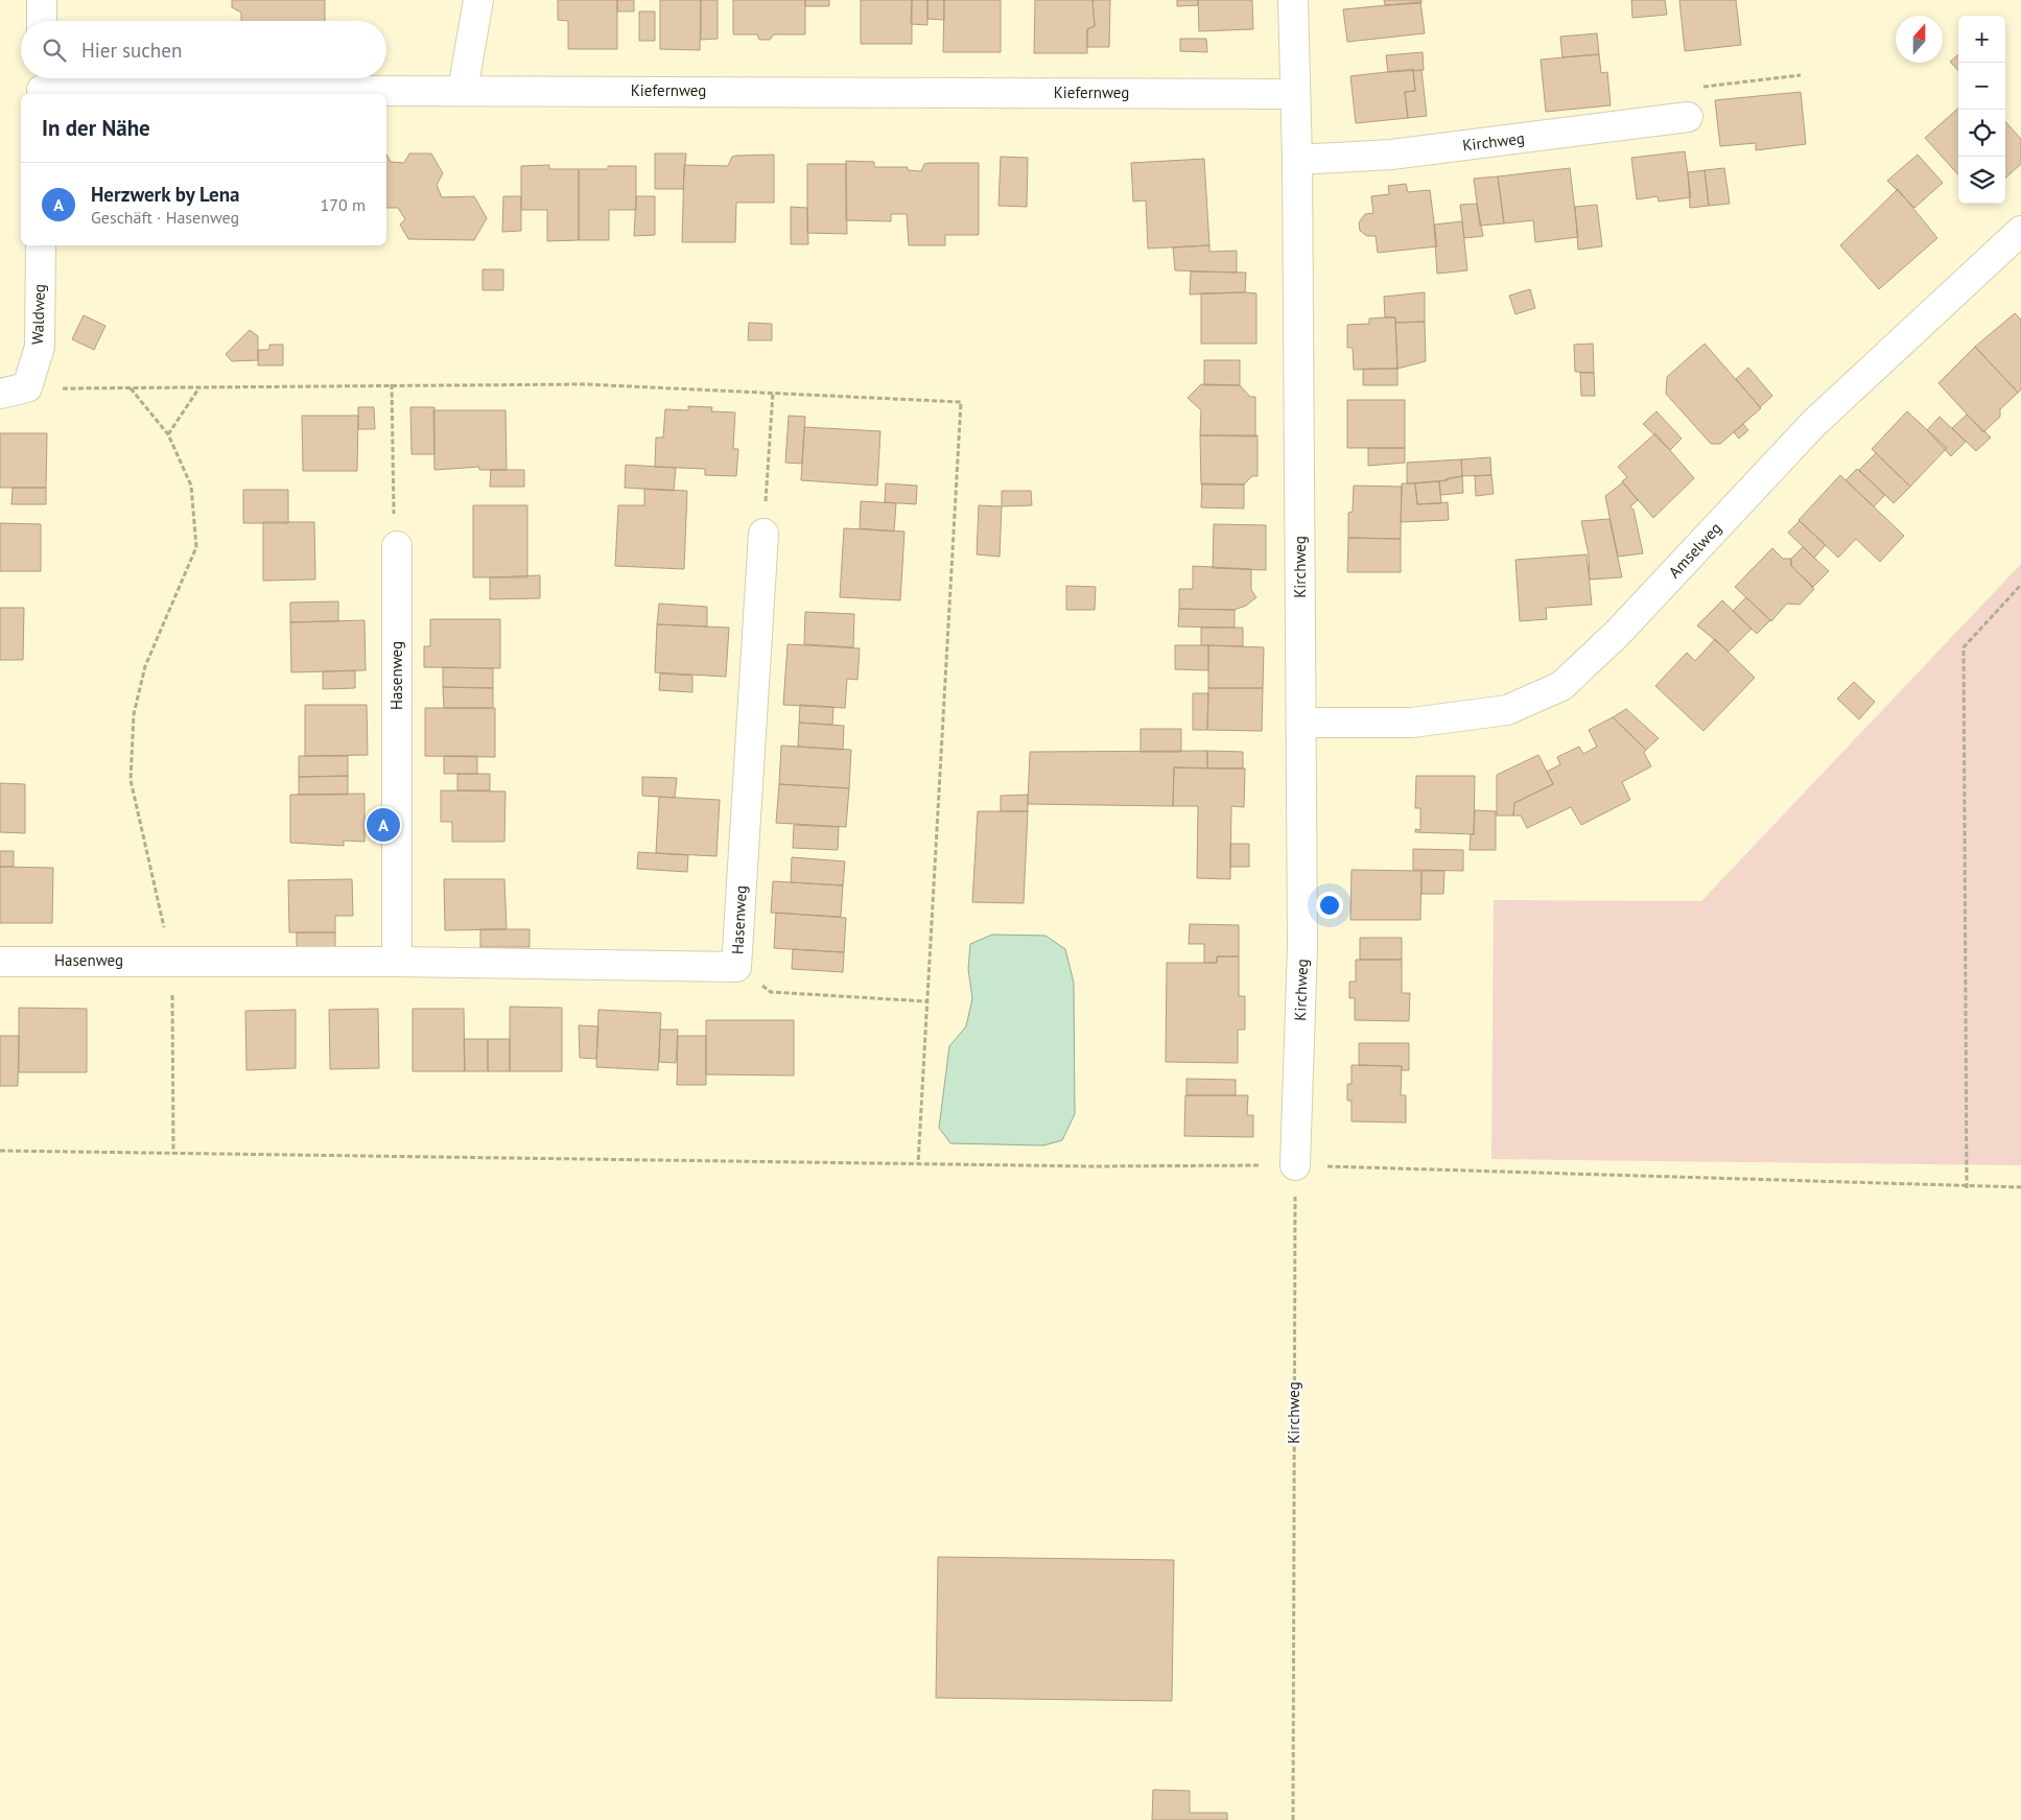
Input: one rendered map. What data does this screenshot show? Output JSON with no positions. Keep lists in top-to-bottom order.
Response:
{
  "streets": {
    "street": [
      "Kiefernweg",
      "Kirchweg",
      "Waldweg",
      "Amselweg",
      "Hasenweg"
    ]
  },
  "crossings": [
    ["Kiefernweg", "Kirchweg"],
    ["Kirchweg", "Amselweg"]
  ],
  "north": "top",
  "page": {
    "map_buttons": ["+", "−"],
    "search": "Hier suchen",
    "heading": "In der Nähe",
    "list": [
      {
        "mark": "A",
        "name": "Herzwerk by Lena",
        "note": "Geschäft · Hasenweg",
        "value": "170 m"
      }
    ],
    "pins": "A"
  }
}
